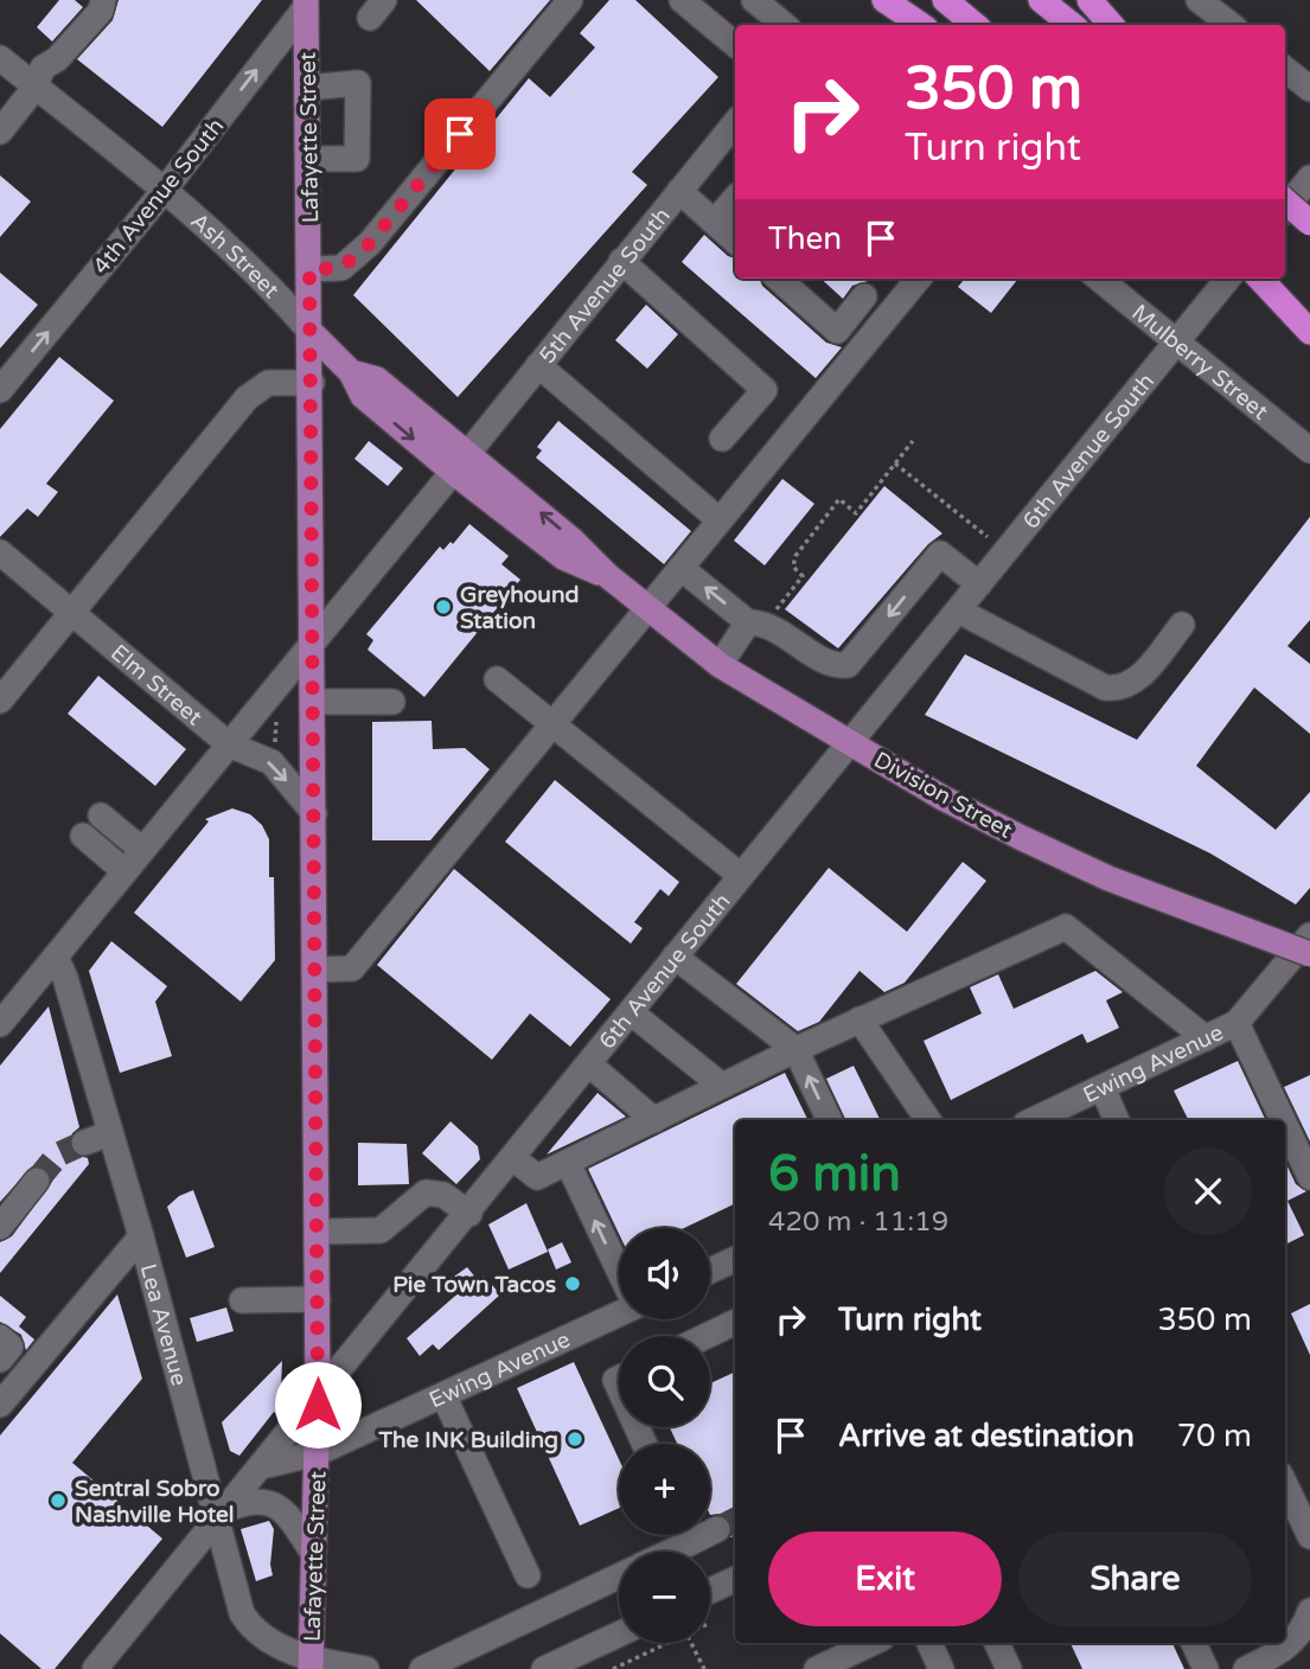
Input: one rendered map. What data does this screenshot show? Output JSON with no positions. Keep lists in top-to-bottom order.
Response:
{
  "streets": {
    "main road": ["Lafayette Street", "Division Street"],
    "street": [
      "4th Avenue South",
      "Ash Street",
      "5th Avenue South",
      "Mulberry Street",
      "6th Avenue South",
      "Elm Street",
      "Ewing Avenue",
      "Lea Avenue"
    ]
  },
  "crossings": [
    ["Lafayette Street", "4th Avenue South"],
    ["Lafayette Street", "Ash Street"],
    ["Lafayette Street", "5th Avenue South"],
    ["Lafayette Street", "6th Avenue South"],
    ["Lafayette Street", "Elm Street"],
    ["Lafayette Street", "Division Street"],
    ["Lafayette Street", "Ewing Avenue"],
    ["Lafayette Street", "Lea Avenue"],
    ["4th Avenue South", "Ash Street"],
    ["Ash Street", "Division Street"],
    ["5th Avenue South", "Elm Street"],
    ["5th Avenue South", "Division Street"],
    ["5th Avenue South", "Lea Avenue"],
    ["Mulberry Street", "6th Avenue South"],
    ["6th Avenue South", "Division Street"],
    ["6th Avenue South", "Ewing Avenue"],
    ["6th Avenue South", "Lea Avenue"]
  ],
  "places": [
    "Greyhound Station",
    "Pie Town Tacos",
    "The INK Building",
    "Sentral Sobro Nashville Hotel"
  ],
  "page": {
    "turn": ["350 m", "Turn right"],
    "then": "Then",
    "heading": ["6 min", "420 m · 11:19"],
    "map_buttons": ["+", "−"],
    "list": [
      {
        "name": "Turn right",
        "value": "350 m"
      },
      {
        "name": "Arrive at destination",
        "value": "70 m"
      }
    ],
    "buttons": ["Exit", "Share"]
  }
}
